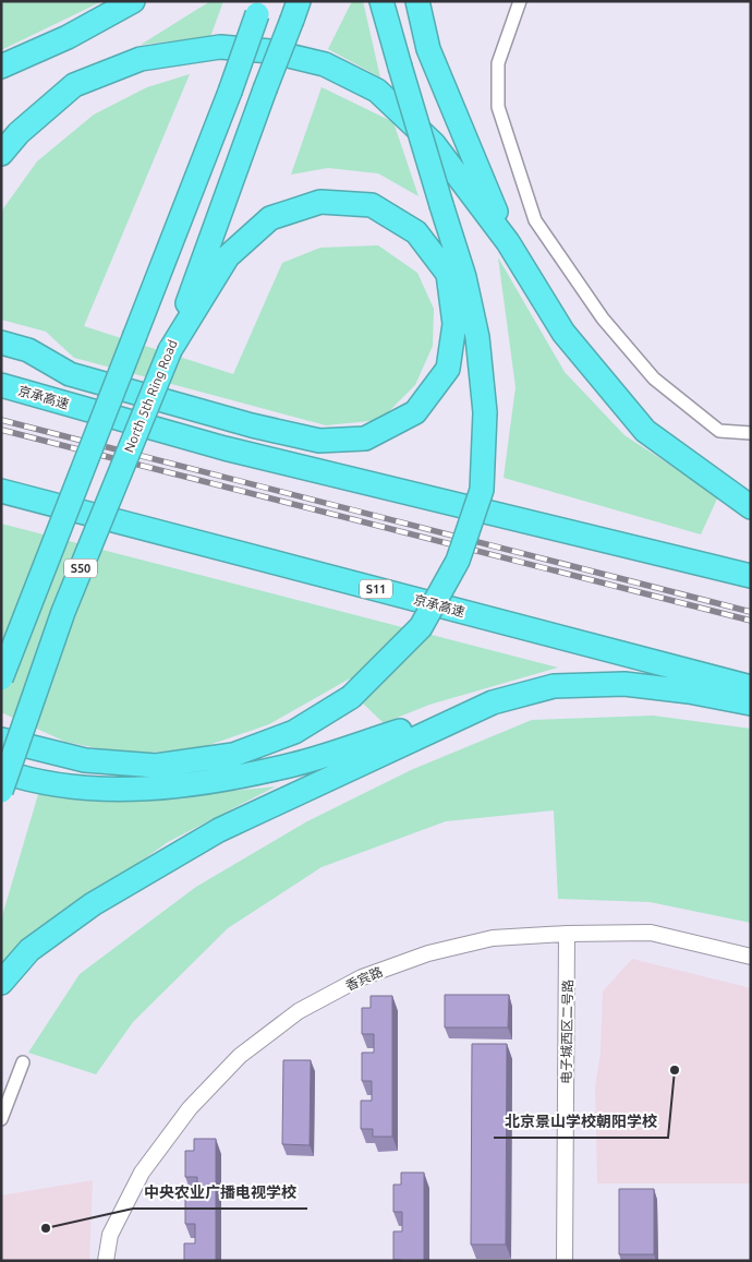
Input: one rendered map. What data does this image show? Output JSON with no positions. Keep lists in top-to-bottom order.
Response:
{
  "streets": {
    "highway": [
      "North 5th Ring Road",
      "京承高速",
      "S50",
      "S11"
    ],
    "street": ["香宾路", "电子城西区二号路"]
  },
  "crossings": [
    ["香宾路", "电子城西区二号路"]
  ],
  "places": ["北京景山学校朝阳学校", "中央农业广播电视学校"]
}
